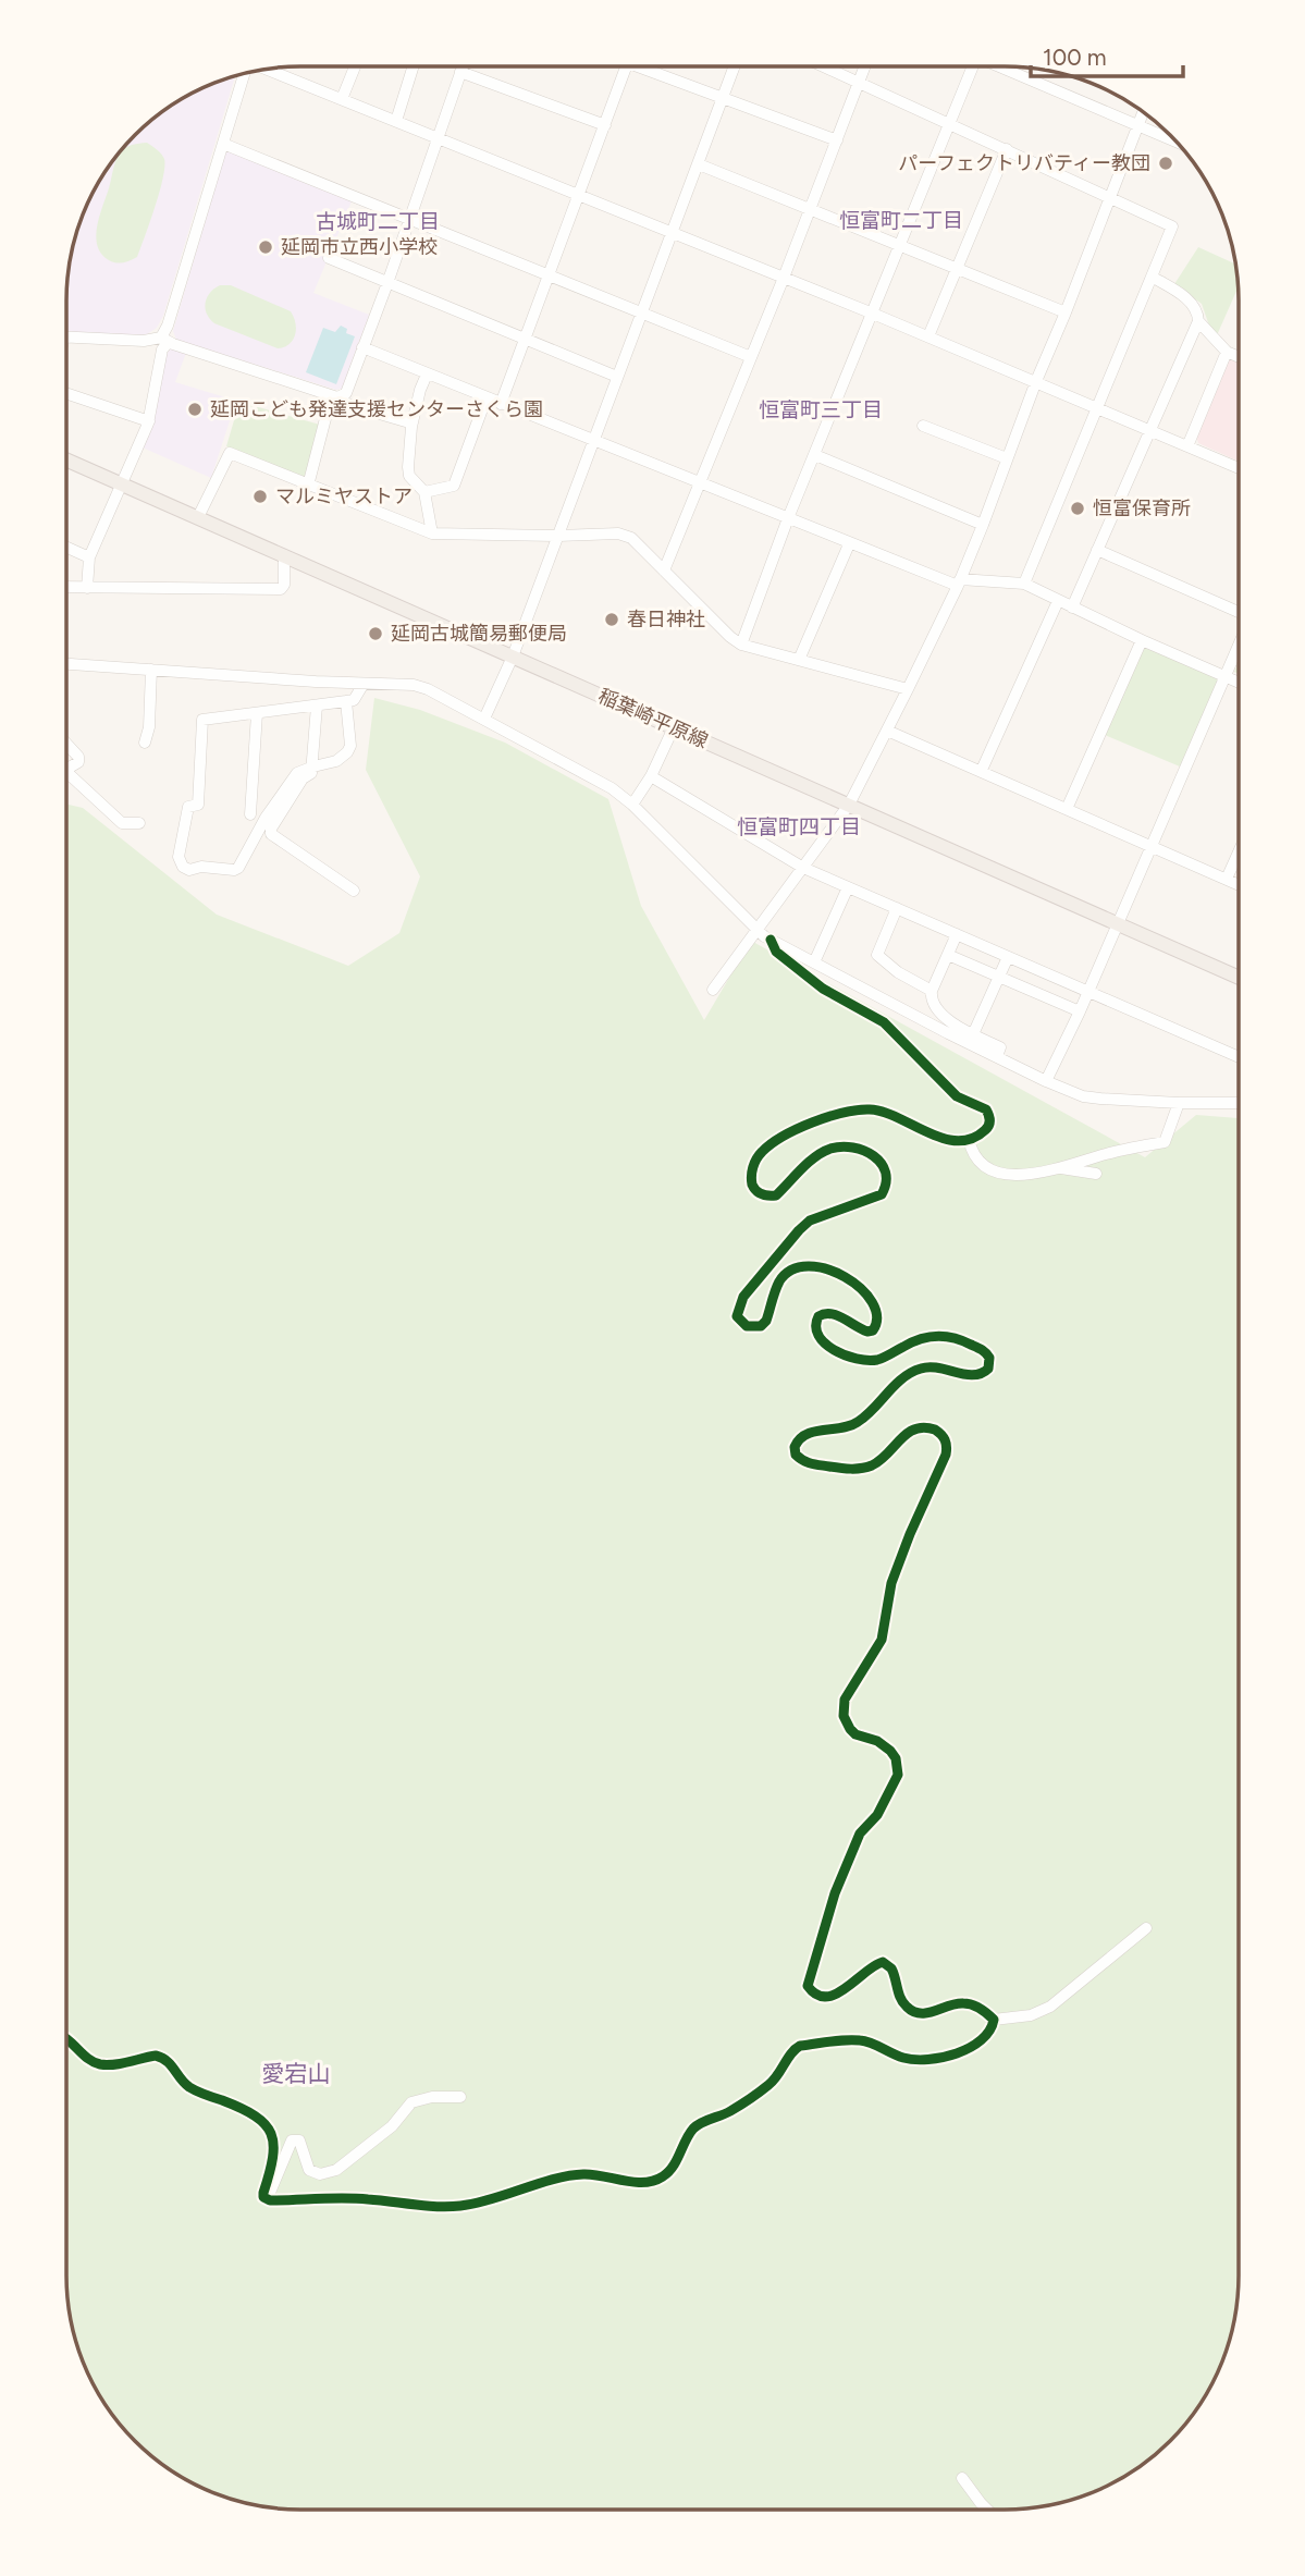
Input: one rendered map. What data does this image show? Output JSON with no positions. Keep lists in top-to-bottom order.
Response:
{
  "streets": {
    "main road": ["稲葉崎平原線"]
  },
  "districts": [
    "恒富町二丁目",
    "古城町二丁目",
    "恒富町三丁目",
    "恒富町四丁目",
    "愛宕山"
  ],
  "places": [
    "パーフェクトリバティー教団",
    "延岡市立西小学校",
    "延岡こども発達支援センターさくら園",
    "マルミヤストア",
    "恒富保育所",
    "春日神社",
    "延岡古城簡易郵便局"
  ],
  "scale_bar": "100 m"
}
